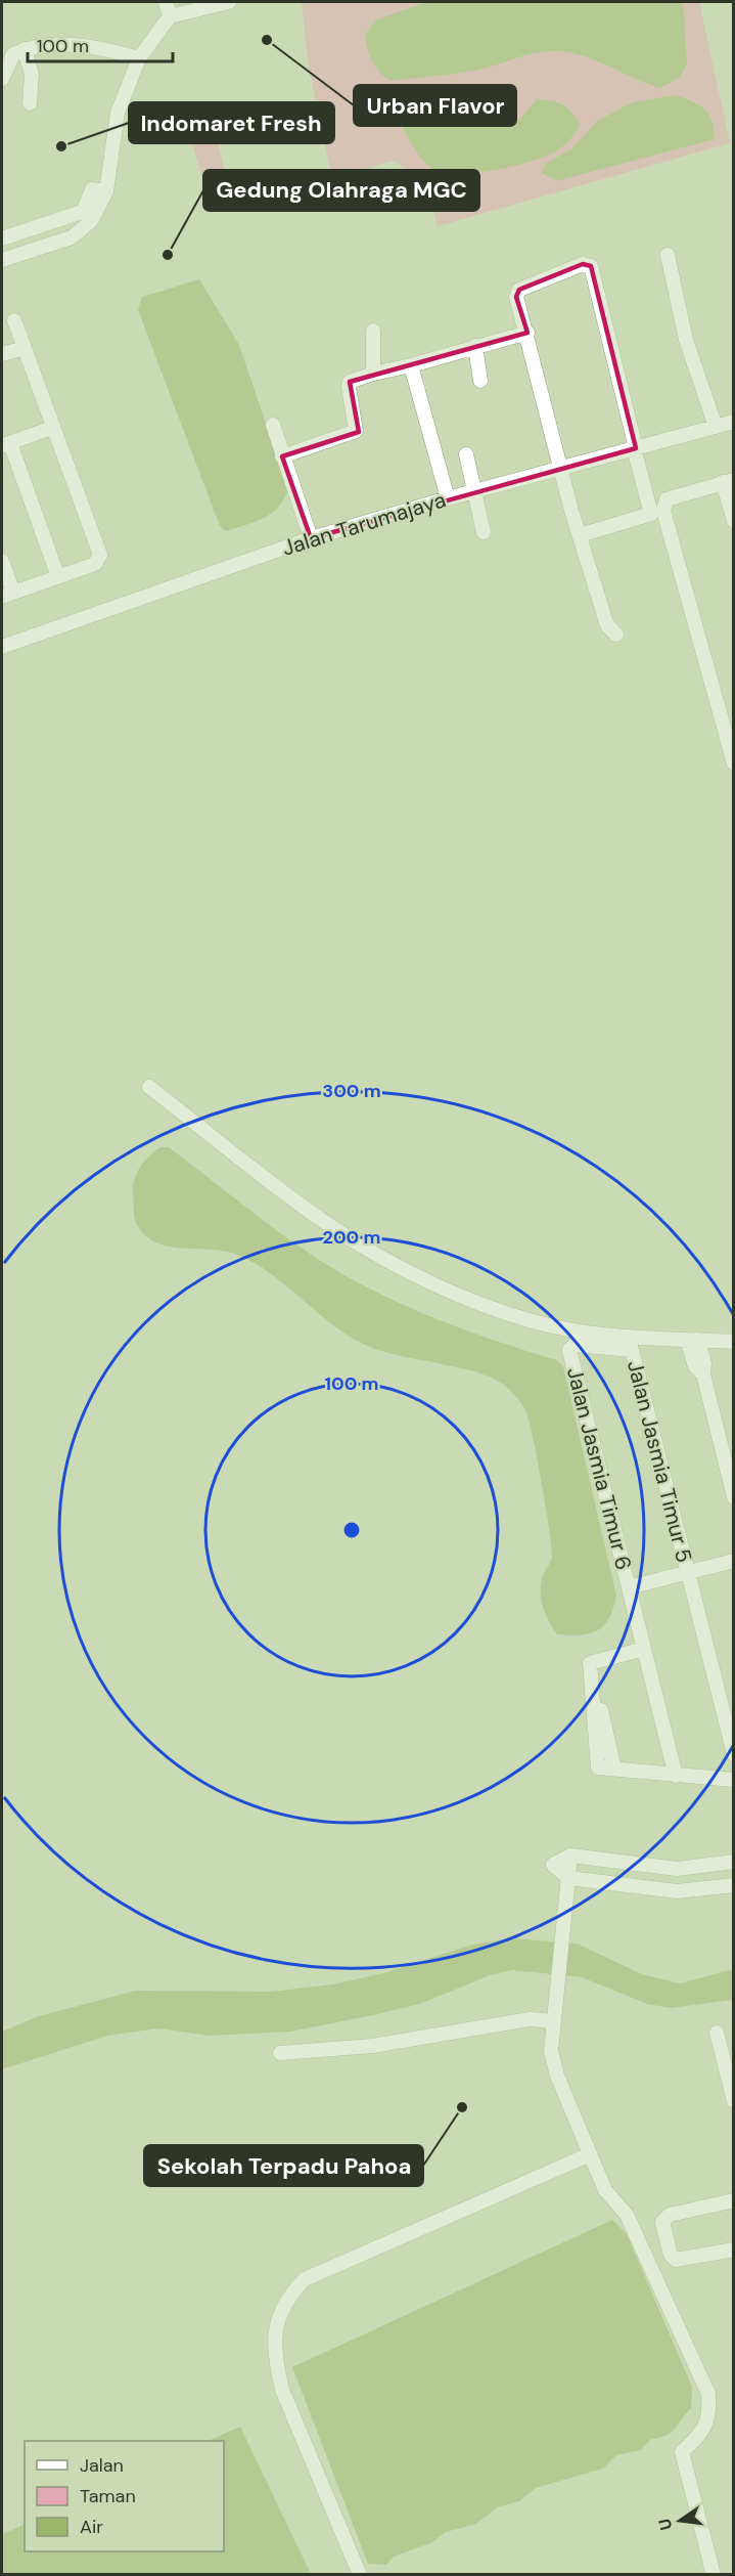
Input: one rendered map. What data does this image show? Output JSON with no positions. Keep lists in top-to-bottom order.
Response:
{
  "streets": {
    "street": ["Jalan Tarumajaya", "Jalan Jasmia Timur 5", "Jalan Jasmia Timur 6"]
  },
  "crossings": [
    ["Jalan Jasmia Timur 5", "Jalan Jasmia Timur 6"]
  ],
  "places": [
    "Urban Flavor",
    "Indomaret Fresh",
    "Gedung Olahraga MGC",
    "Sekolah Terpadu Pahoa"
  ],
  "legend": ["Jalan", "Taman", "Air"],
  "scale_bar": "100 m",
  "north": "left",
  "rings": ["300 m", "200 m", "100 m"]
}
